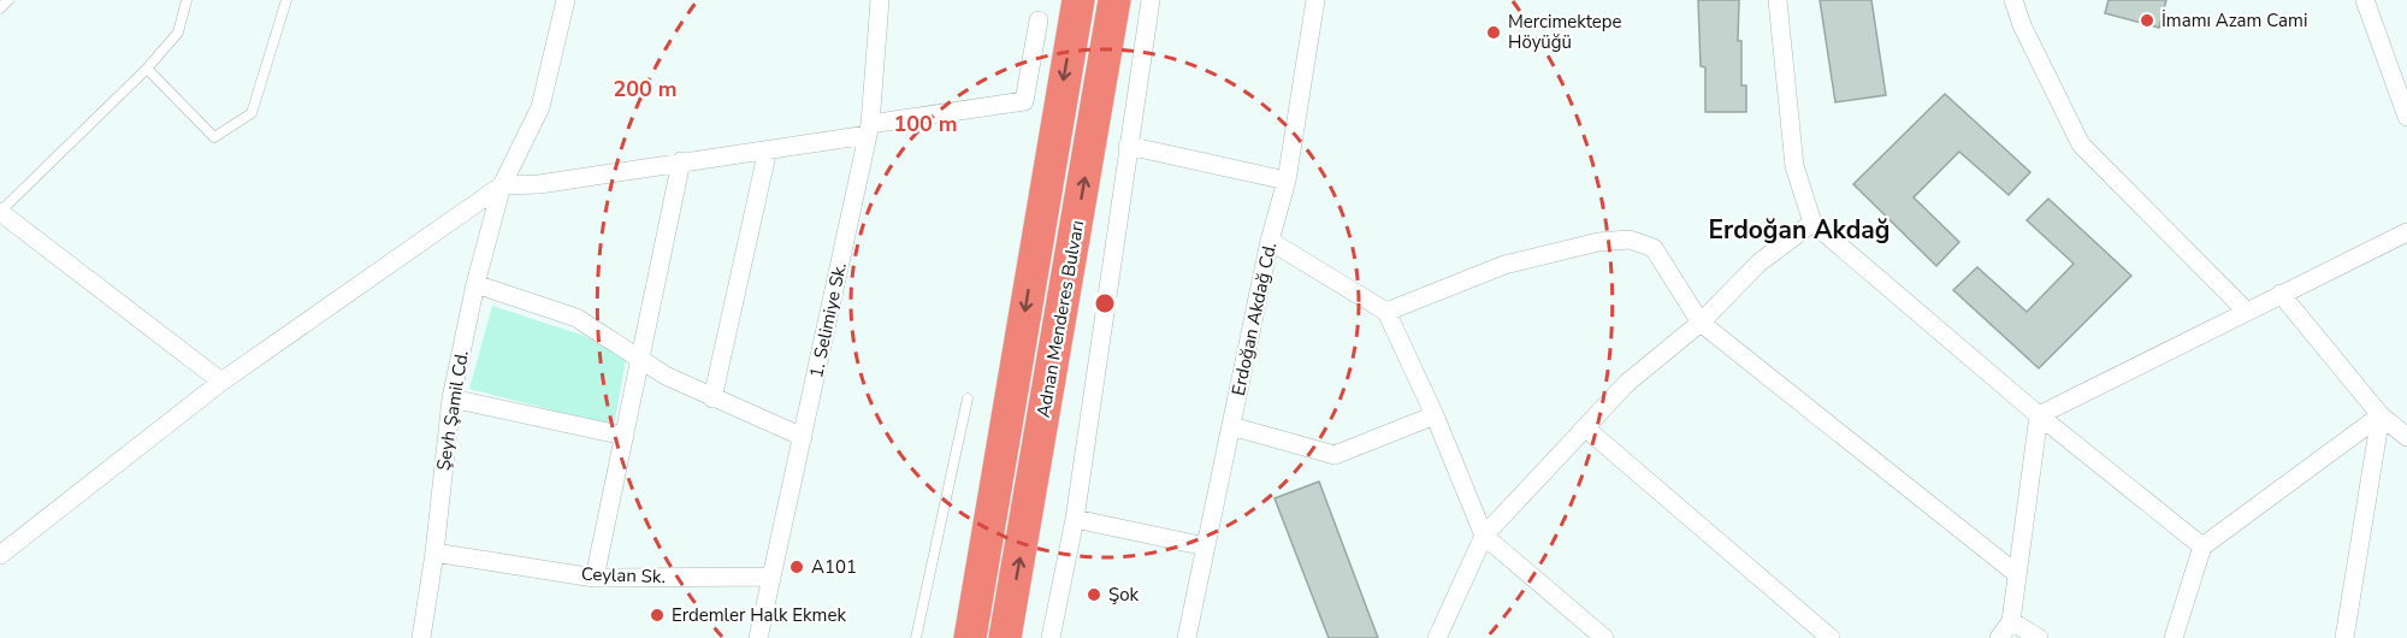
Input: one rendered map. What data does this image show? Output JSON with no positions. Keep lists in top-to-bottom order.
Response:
{
  "streets": {
    "highway": ["Adnan Menderes Bulvarı"],
    "street": [
      "Erdoğan Akdağ Cd.",
      "1. Selimiye Sk.",
      "Şeyh Şamil Cd.",
      "Ceylan Sk."
    ]
  },
  "crossings": [
    ["1. Selimiye Sk.", "Ceylan Sk."],
    ["Şeyh Şamil Cd.", "Ceylan Sk."]
  ],
  "districts": ["Erdoğan Akdağ"],
  "places": [
    "İmamı Azam Cami",
    "Mercimektepe Höyüğü",
    "A101",
    "Şok",
    "Erdemler Halk Ekmek"
  ],
  "rings": ["200 m", "100 m"]
}
